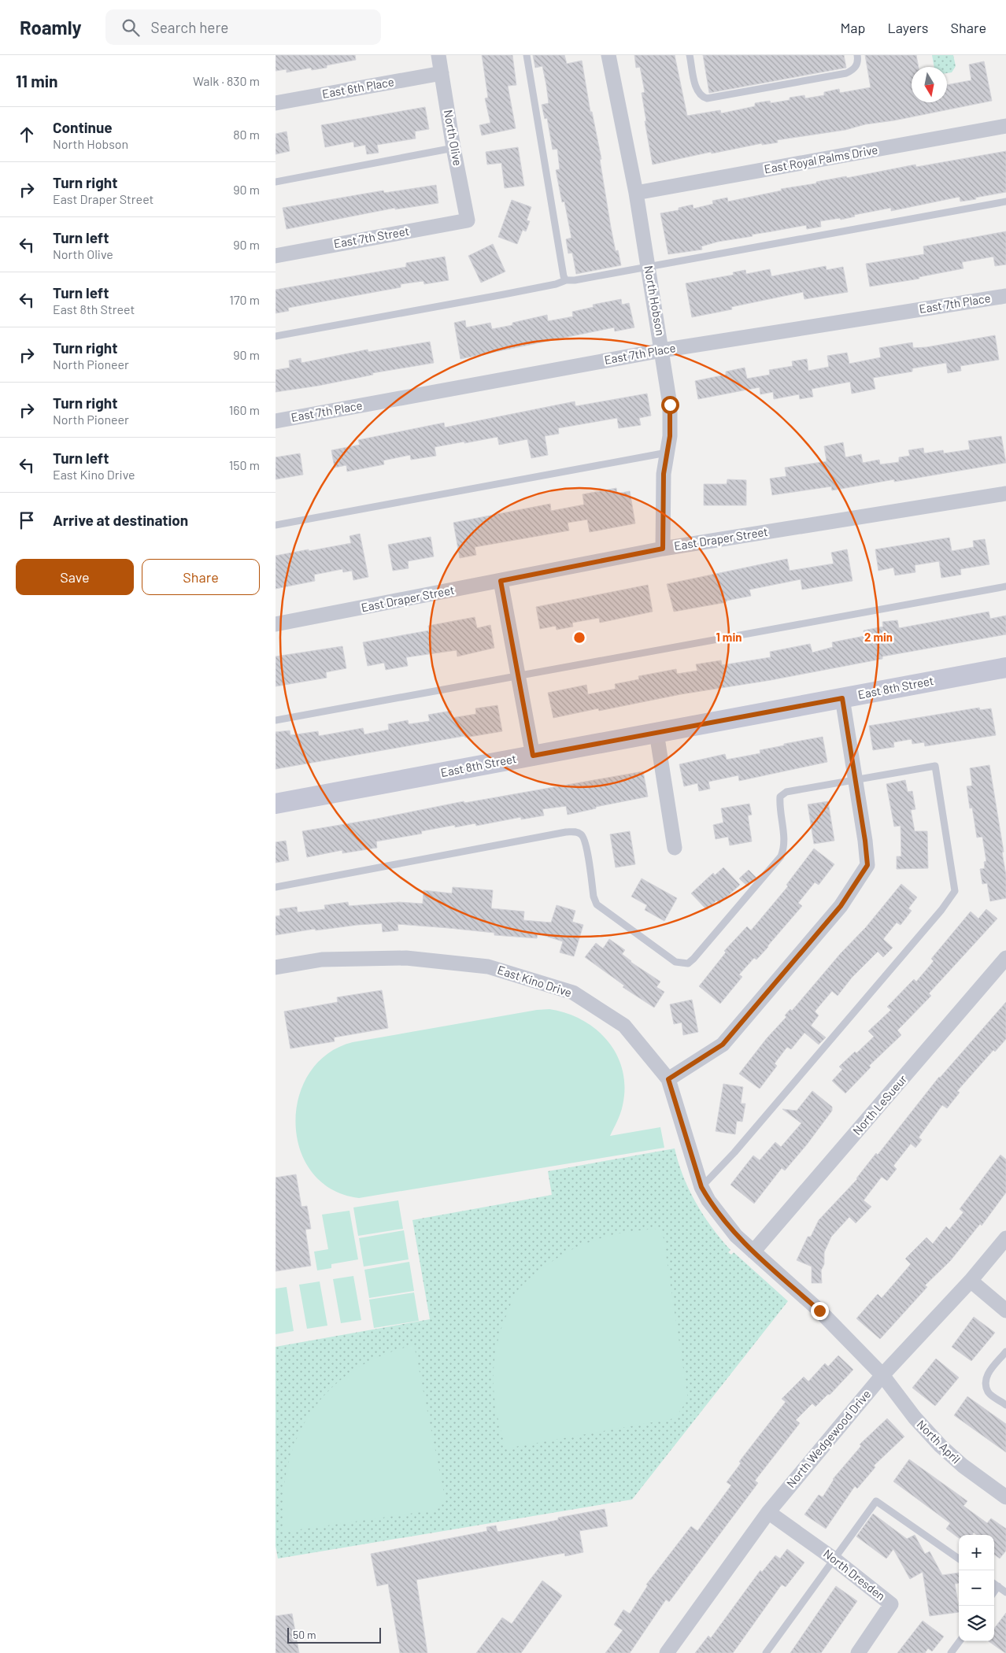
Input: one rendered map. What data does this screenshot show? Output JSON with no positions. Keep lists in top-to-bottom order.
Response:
{
  "streets": {
    "street": [
      "East 6th Place",
      "North Olive",
      "East Royal Palms Drive",
      "East 7th Street",
      "North Hobson",
      "East 7th Place",
      "East Draper Street",
      "East 8th Street",
      "East Kino Drive",
      "North LeSueur",
      "North Wedgewood Drive",
      "North April",
      "North Dresden"
    ]
  },
  "crossings": [
    ["East 6th Place", "North Olive"],
    ["North Olive", "East 7th Street"],
    ["East Royal Palms Drive", "North Hobson"],
    ["North Hobson", "East 7th Place"],
    ["North Hobson", "East Draper Street"],
    ["East Kino Drive", "North LeSueur"],
    ["East Kino Drive", "North Wedgewood Drive"],
    ["East Kino Drive", "North April"],
    ["North Wedgewood Drive", "North April"],
    ["North Wedgewood Drive", "North Dresden"]
  ],
  "scale_bar": "50 m",
  "north": "bottom",
  "page": {
    "header": "Roamly",
    "search": "Search here",
    "nav": ["Map", "Layers", "Share"],
    "heading": ["11 min", "Walk · 830 m"],
    "list": [
      ["Continue", "North Hobson", "80 m"],
      ["Turn right", "East Draper Street", "90 m"],
      ["Turn left", "North Olive", "90 m"],
      ["Turn left", "East 8th Street", "170 m"],
      ["Turn right", "North Pioneer", "90 m"],
      ["Turn right", "North Pioneer", "160 m"],
      ["Turn left", "East Kino Drive", "150 m"],
      "Arrive at destination"
    ],
    "buttons": ["Save", "Share"],
    "map_buttons": ["+", "−"],
    "scale": "50 m"
  },
  "rings": ["1 min", "2 min"]
}
